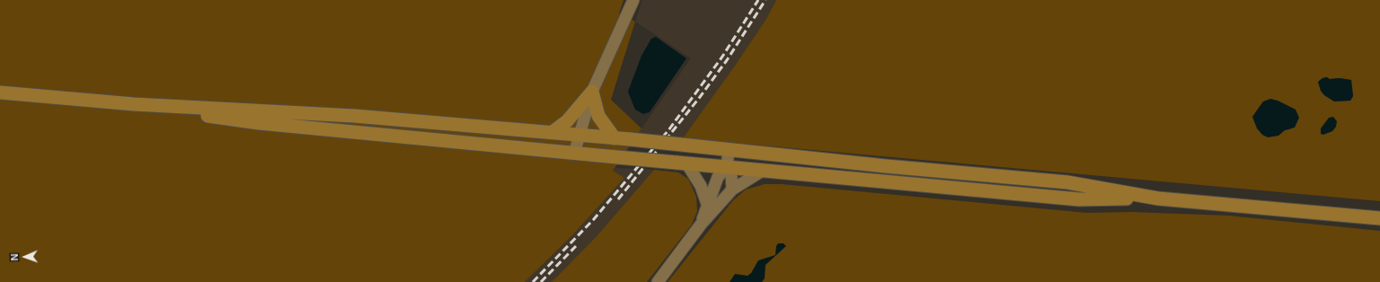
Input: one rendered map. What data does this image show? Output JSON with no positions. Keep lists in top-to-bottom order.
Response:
{
  "north": "left"
}
